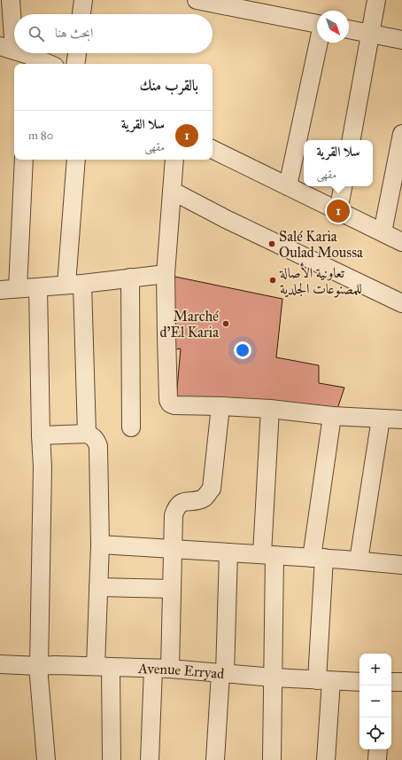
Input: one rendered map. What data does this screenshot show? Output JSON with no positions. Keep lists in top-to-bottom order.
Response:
{
  "streets": {
    "street": ["Avenue Erryad"]
  },
  "places": ["Salé Karia Oulad Moussa", "تعاونية الأصالة للمصنوعات الجلدية", "Marché d'El Karia"],
  "north": "bottom right",
  "page": {
    "search": "ابحث هنا",
    "heading": "بالقرب منك",
    "list": [
      {
        "mark": "1",
        "name": "سلا القرية",
        "note": "مقهى",
        "value": "80 m"
      }
    ],
    "popup": ["سلا القرية", "مقهى"],
    "pins": "1",
    "map_buttons": ["+", "−"]
  }
}
